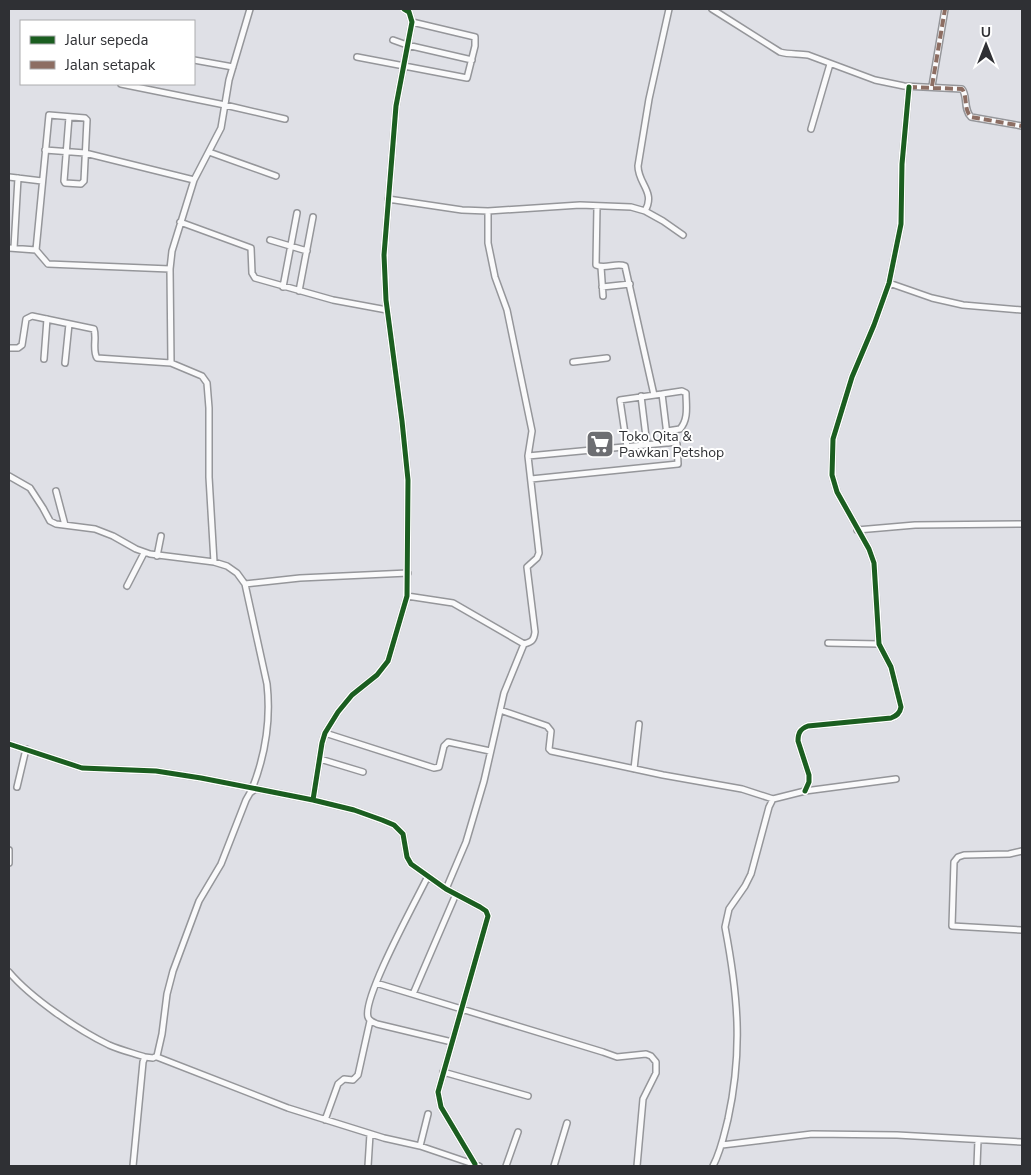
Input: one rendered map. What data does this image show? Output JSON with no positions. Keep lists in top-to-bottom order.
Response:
{
  "places": {
    "supermarket": ["Toko Qita & Pawkan Petshop"]
  },
  "legend": ["Jalur sepeda", "Jalan setapak"],
  "north": "top"
}
